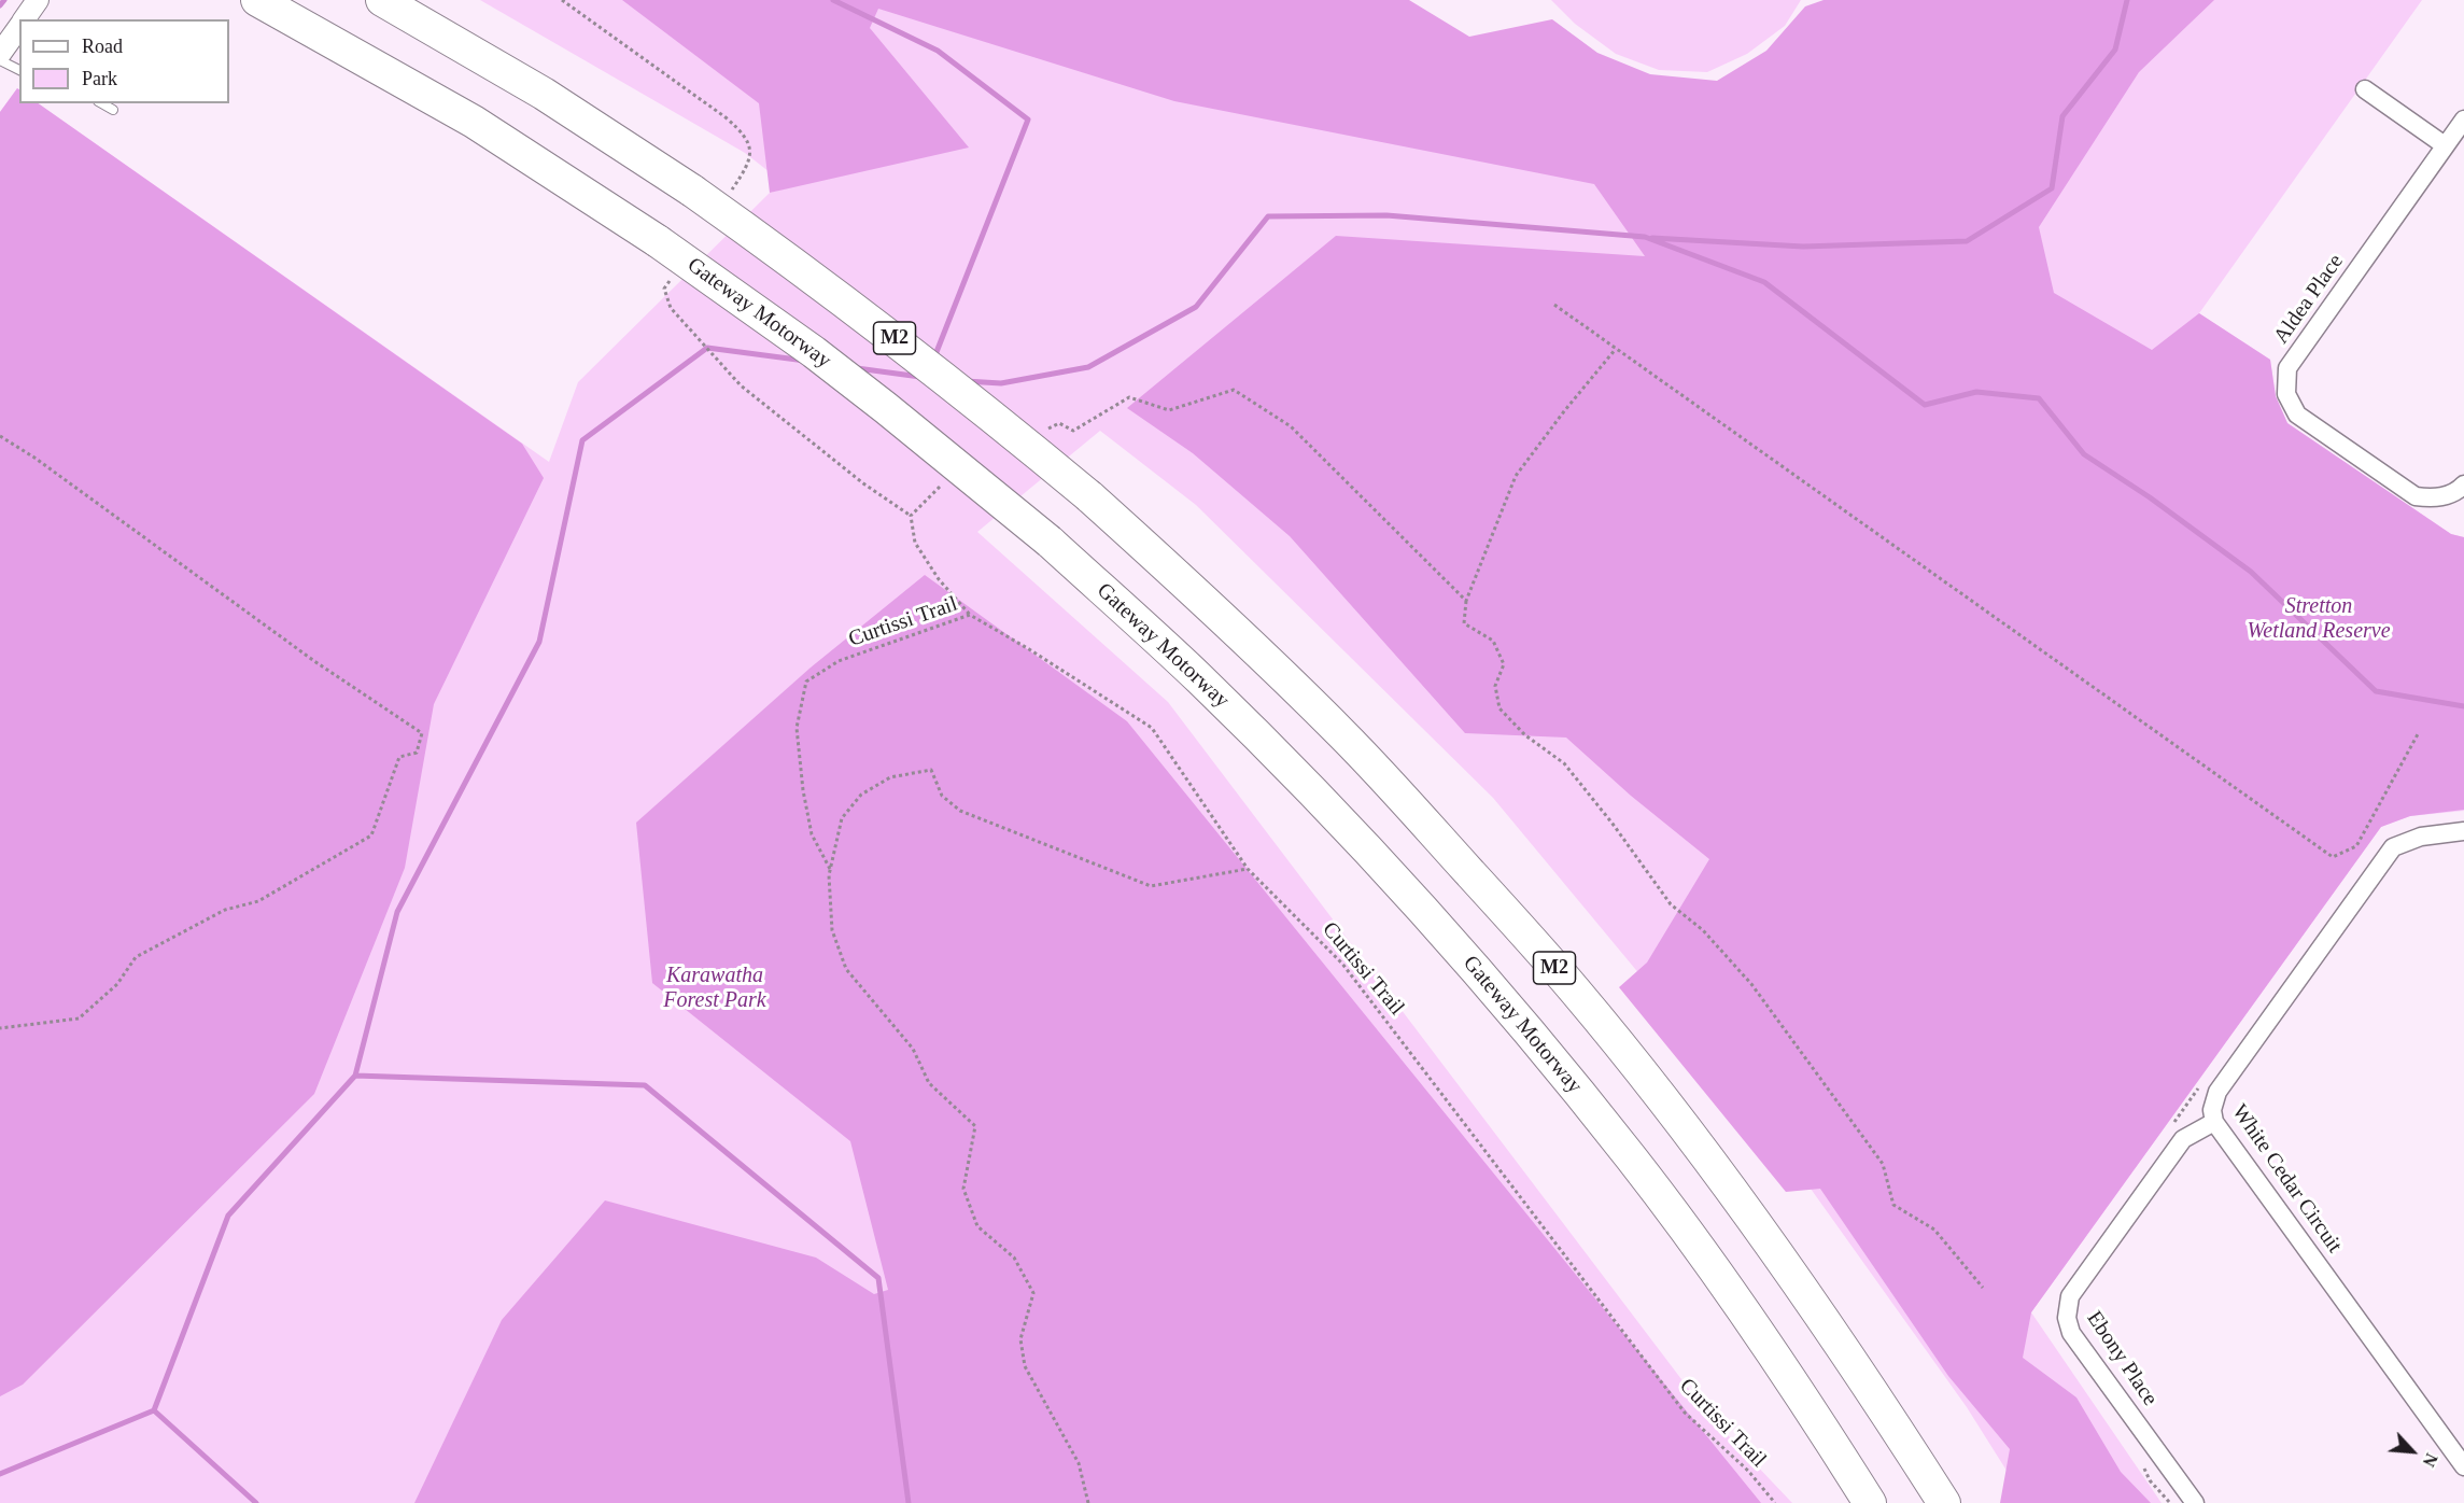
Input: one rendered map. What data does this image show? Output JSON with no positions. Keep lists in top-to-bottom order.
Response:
{
  "streets": {
    "highway": ["Gateway Motorway", "M2"],
    "street": ["Aldea Place", "White Cedar Circuit", "Ebony Place"],
    "path": ["Curtissi Trail"]
  },
  "crossings": [
    ["White Cedar Circuit", "Ebony Place"]
  ],
  "parks": ["Stretton Wetland Reserve", "Karawatha Forest Park"],
  "legend": ["Road", "Park"],
  "north": "bottom right"
}
